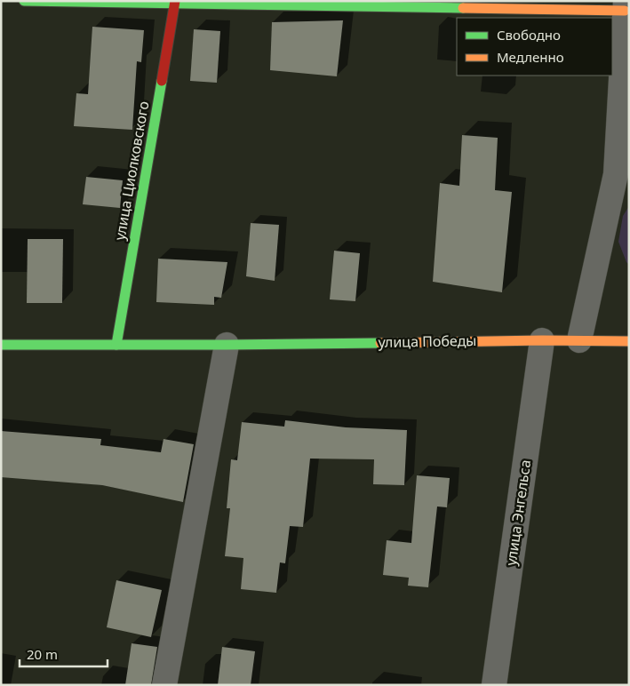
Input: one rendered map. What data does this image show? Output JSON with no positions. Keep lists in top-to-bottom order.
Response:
{
  "streets": {
    "street": ["улица Циолковского", "улица Победы", "улица Энгельса"]
  },
  "crossings": [
    ["улица Циолковского", "улица Победы"],
    ["улица Победы", "улица Энгельса"]
  ],
  "legend": ["Свободно", "Медленно"],
  "scale_bar": "20 m"
}
